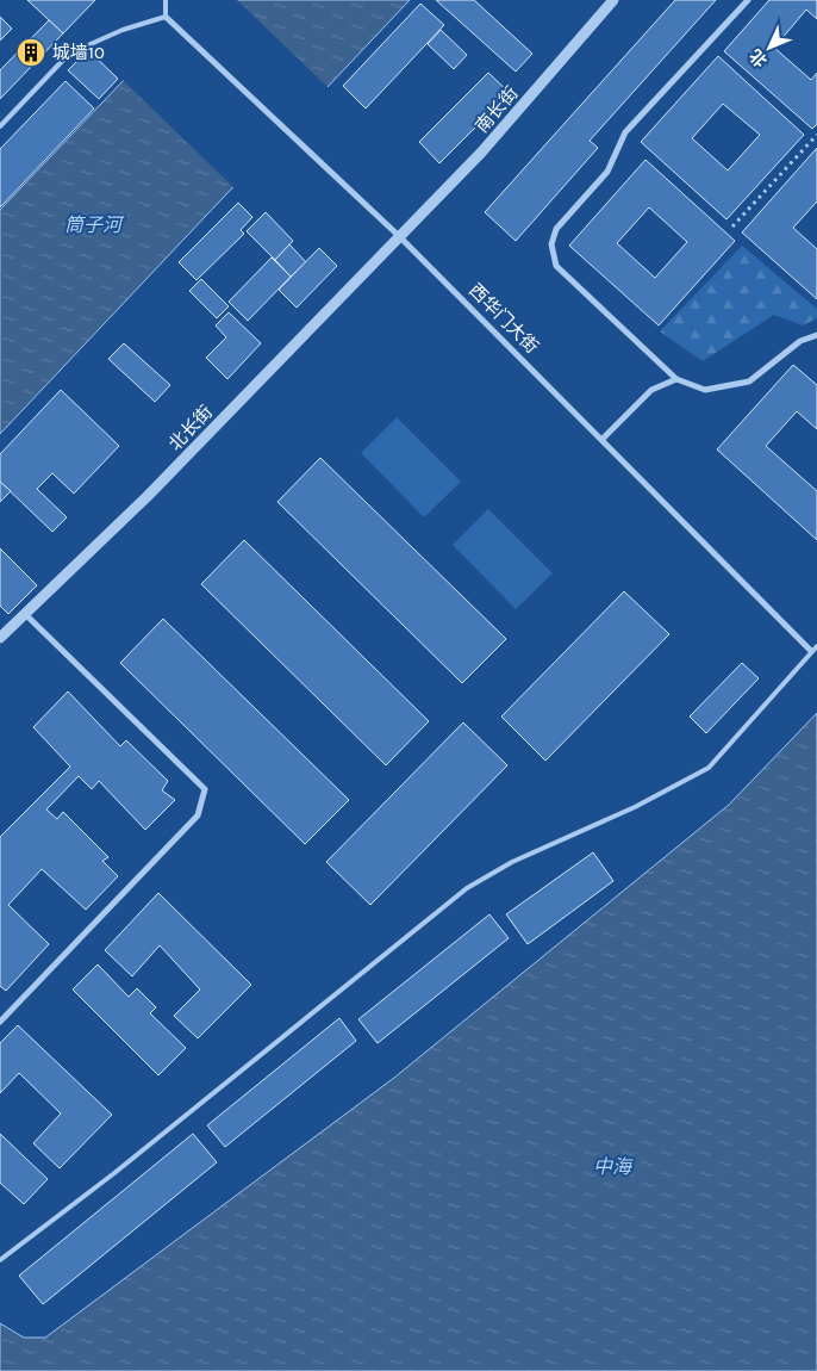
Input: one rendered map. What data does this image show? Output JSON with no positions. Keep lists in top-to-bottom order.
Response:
{
  "streets": {
    "street": ["南长街", "西华门大街", "北长街"]
  },
  "crossings": [
    ["南长街", "西华门大街"],
    ["南长街", "北长街"],
    ["西华门大街", "北长街"]
  ],
  "water": ["筒子河", "中海"],
  "places": {
    "building": ["城墙10"]
  },
  "north": "bottom left"
}
